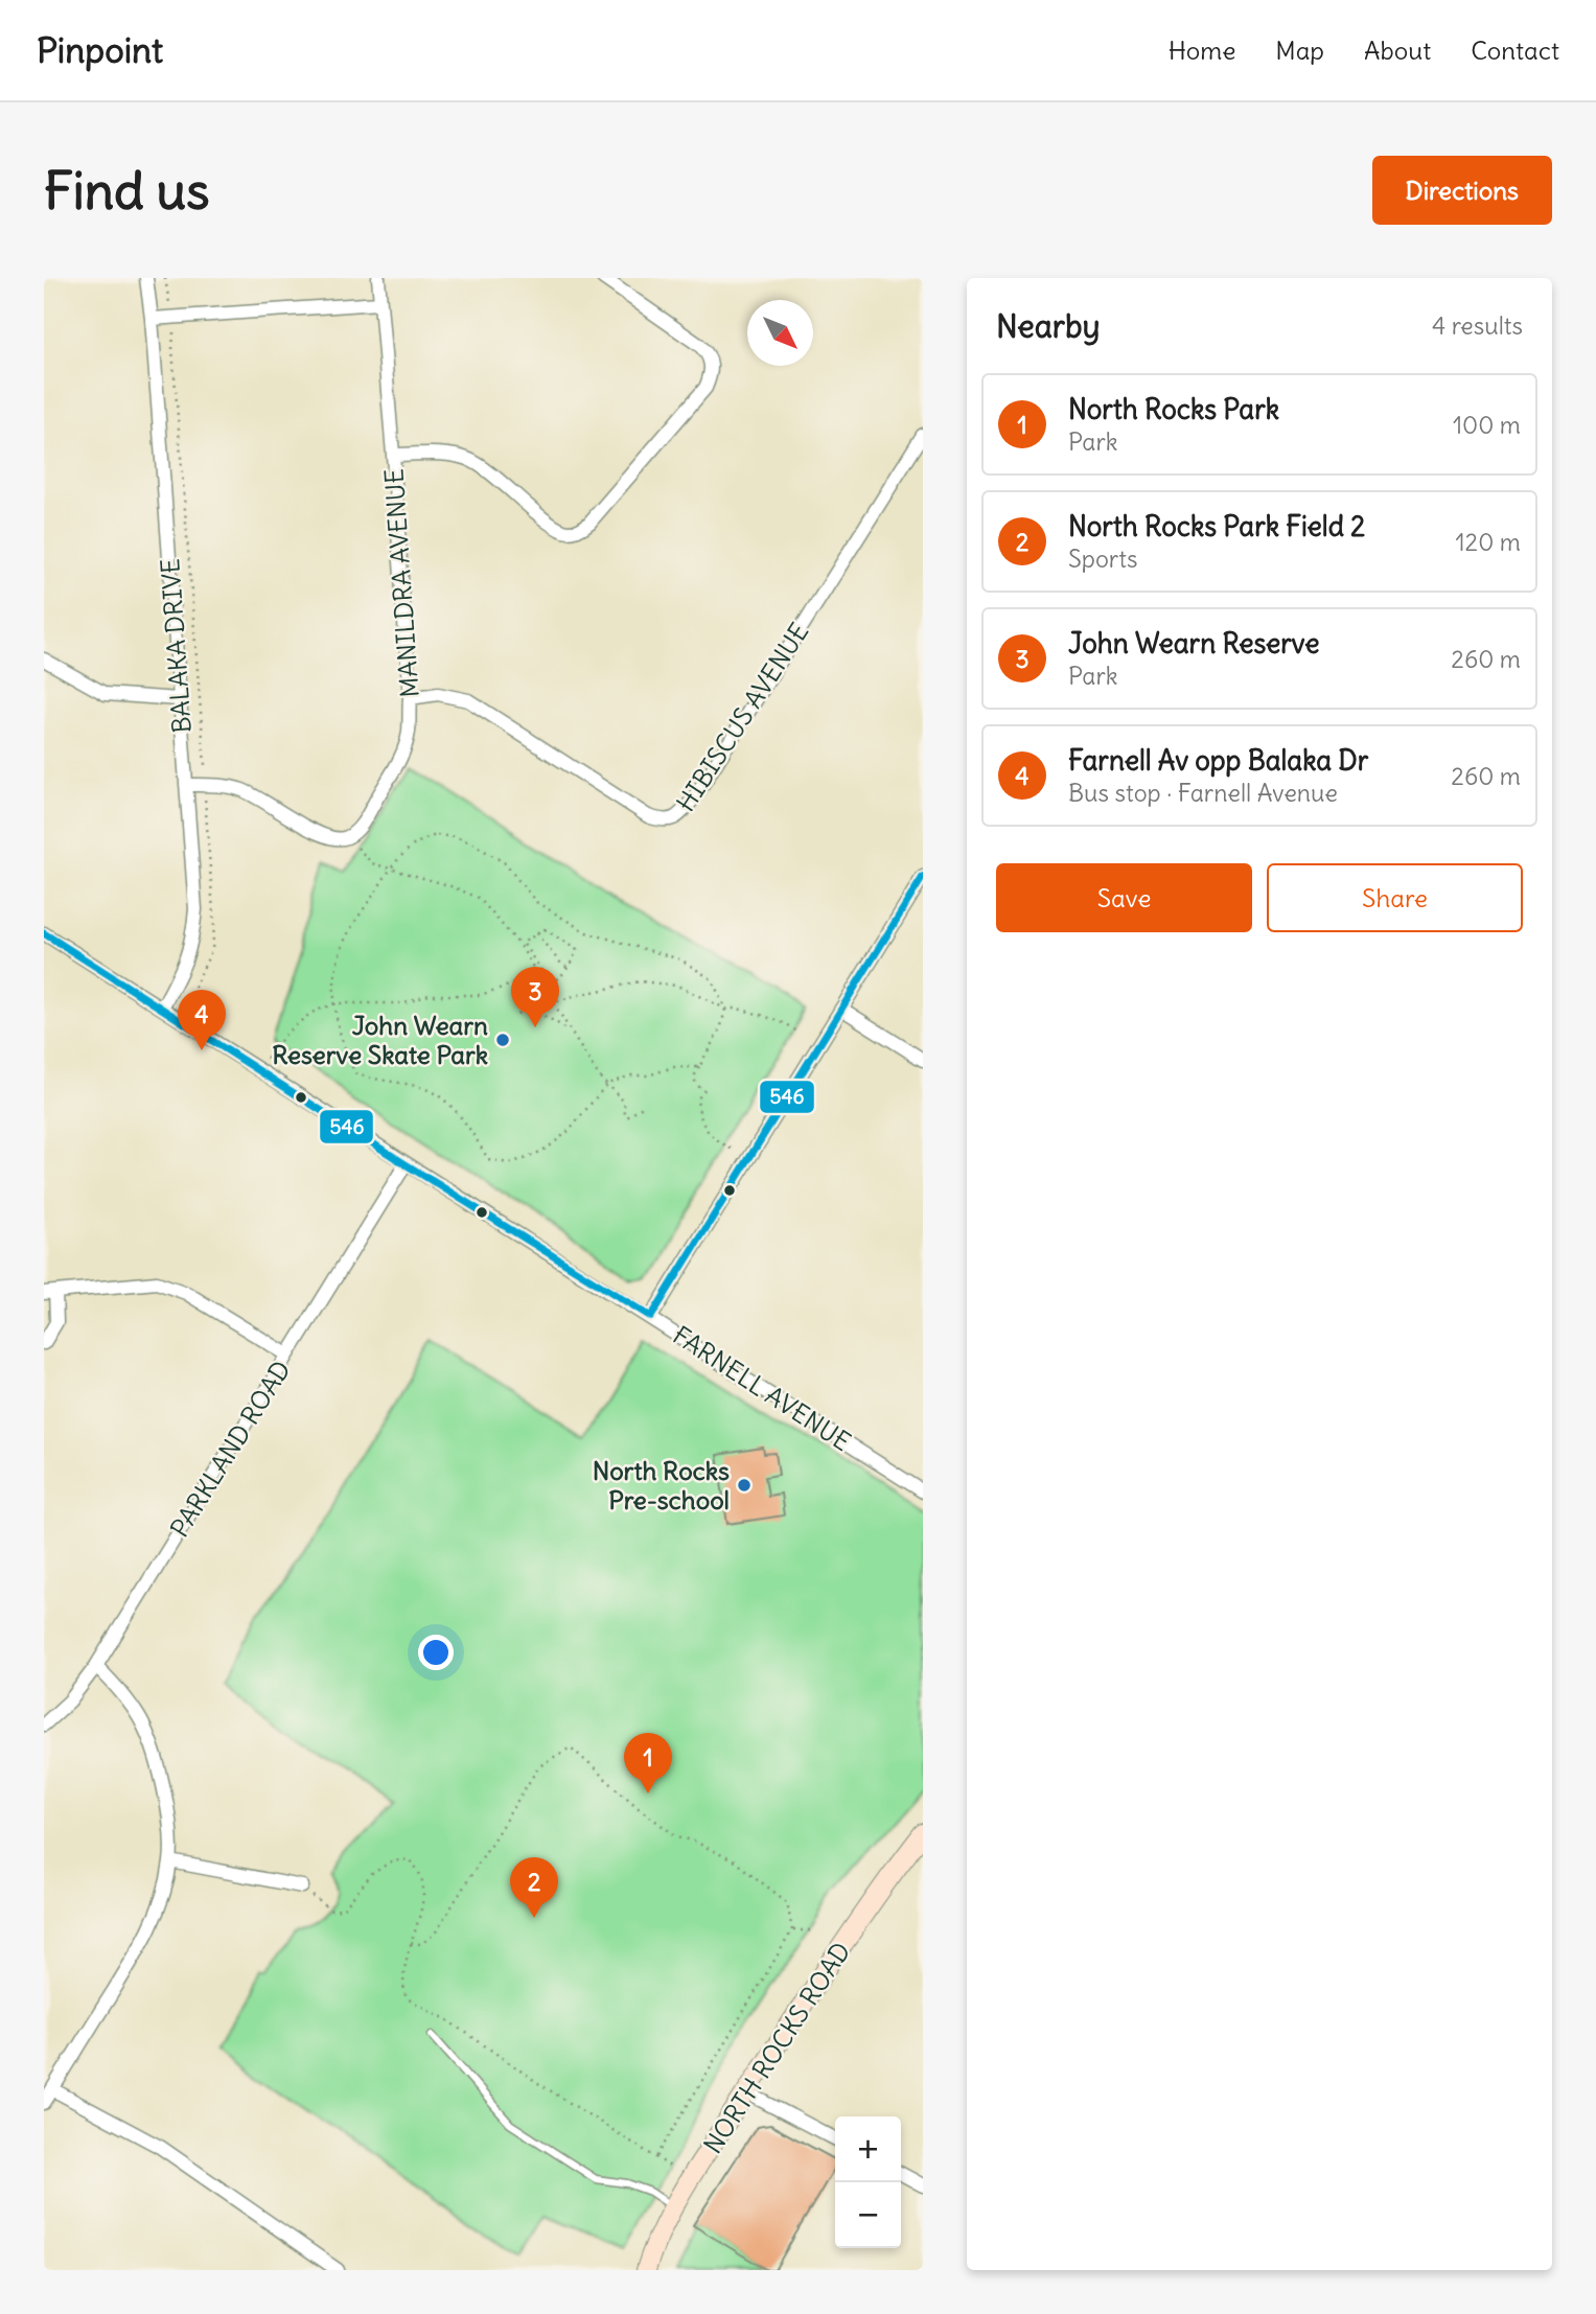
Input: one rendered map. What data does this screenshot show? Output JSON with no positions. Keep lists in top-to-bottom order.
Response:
{
  "streets": {
    "main road": ["NORTH ROCKS ROAD"],
    "street": [
      "MANILDRA AVENUE",
      "BALAKA DRIVE",
      "HIBISCUS AVENUE",
      "FARNELL AVENUE",
      "PARKLAND ROAD"
    ]
  },
  "crossings": [
    ["MANILDRA AVENUE", "HIBISCUS AVENUE"],
    ["BALAKA DRIVE", "FARNELL AVENUE"],
    ["FARNELL AVENUE", "PARKLAND ROAD"]
  ],
  "places": ["John Wearn Reserve Skate Park", "North Rocks Pre-school"],
  "lines": ["transit line 546"],
  "north": "bottom right",
  "page": {
    "header": "Pinpoint",
    "nav": [
      "Home",
      "Map",
      "About",
      "Contact"
    ],
    "buttons": [
      "Directions",
      ["Save", "Share"]
    ],
    "title": "Find us",
    "heading": ["Nearby", "4 results"],
    "list": [
      {
        "mark": "1",
        "name": "North Rocks Park",
        "note": "Park",
        "value": "100 m"
      },
      {
        "mark": "2",
        "name": "North Rocks Park Field 2",
        "note": "Sports",
        "value": "120 m"
      },
      {
        "mark": "3",
        "name": "John Wearn Reserve",
        "note": "Park",
        "value": "260 m"
      },
      {
        "mark": "4",
        "name": "Farnell Av opp Balaka Dr",
        "note": "Bus stop · Farnell Avenue",
        "value": "260 m"
      }
    ],
    "pins": [
      "3",
      "4",
      "1",
      "2"
    ],
    "map_buttons": ["+", "−"]
  }
}
